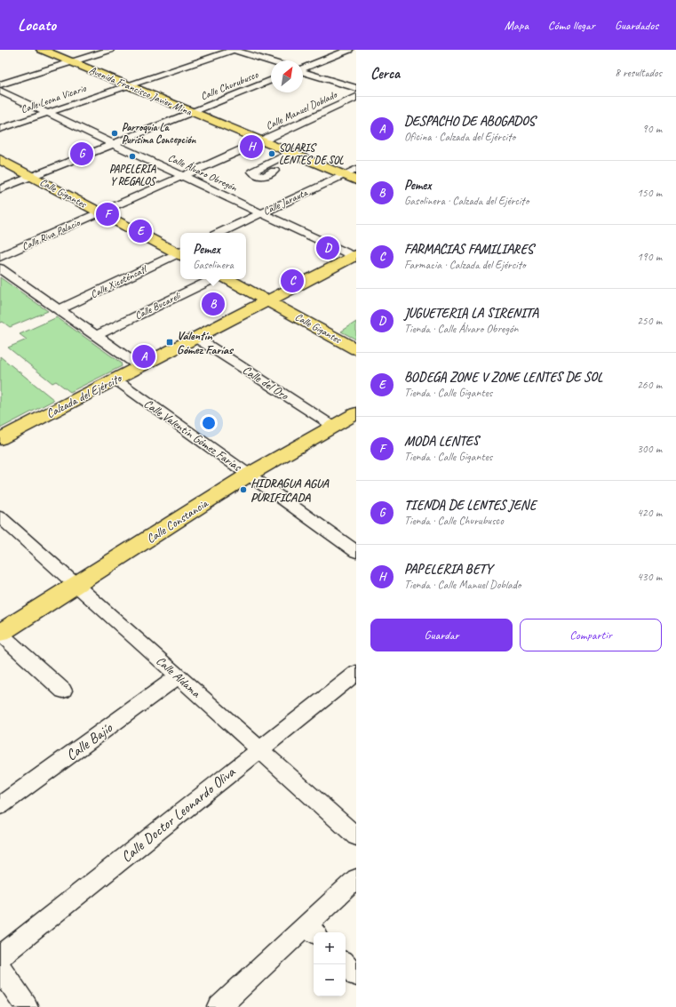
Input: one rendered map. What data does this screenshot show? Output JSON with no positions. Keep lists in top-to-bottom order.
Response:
{
  "streets": {
    "main road": [
      "Avenida Francisco Javier Mina",
      "Calle Gigantes",
      "Calzada del Ejército",
      "Calle Constancia"
    ],
    "street": [
      "Calle Churubusco",
      "Calle Leona Vicario",
      "Calle Manuel Doblado",
      "Calle Álvaro Obregón",
      "Calle Jarauta",
      "Calle Riva Palacio",
      "Calle Xicoténcatl",
      "Calle Bucareli",
      "Calle del Oro",
      "Calle Valentín Gómez Farías",
      "Calle Aldama",
      "Calle Bajío",
      "Calle Doctor Leonardo Oliva"
    ]
  },
  "crossings": [
    ["Calle Churubusco", "Avenida Francisco Javier Mina"],
    ["Calle Churubusco", "Calle Álvaro Obregón"],
    ["Calle Churubusco", "Calle Gigantes"],
    ["Avenida Francisco Javier Mina", "Calle Leona Vicario"],
    ["Avenida Francisco Javier Mina", "Calle Manuel Doblado"],
    ["Avenida Francisco Javier Mina", "Calle Jarauta"],
    ["Calle Leona Vicario", "Calle Álvaro Obregón"],
    ["Calle Manuel Doblado", "Calle Álvaro Obregón"],
    ["Calle Manuel Doblado", "Calle Gigantes"],
    ["Calle Manuel Doblado", "Calle Riva Palacio"],
    ["Calle Álvaro Obregón", "Calle Jarauta"],
    ["Calle Álvaro Obregón", "Calzada del Ejército"],
    ["Calle Gigantes", "Calle Riva Palacio"],
    ["Calle Gigantes", "Calzada del Ejército"],
    ["Calle del Oro", "Calzada del Ejército"],
    ["Calle del Oro", "Calle Constancia"],
    ["Calzada del Ejército", "Calle Valentín Gómez Farías"],
    ["Calle Valentín Gómez Farías", "Calle Constancia"],
    ["Calle Constancia", "Calle Aldama"],
    ["Calle Aldama", "Calle Bajío"],
    ["Calle Aldama", "Calle Doctor Leonardo Oliva"]
  ],
  "places": {
    "other": [
      "Parroquia La Purísima Concepción",
      "SOLARIS LENTES DE SOL",
      "PAPELERIA Y REGALOS",
      "HIDRAGUA AGUA PURIFICADA"
    ],
    "transit": ["Valentín Gómez Farías"]
  },
  "north": "top right",
  "page": {
    "header": "Locato",
    "nav": ["Mapa", "Cómo llegar", "Guardados"],
    "heading": ["Cerca", "8 resultados"],
    "list": [
      {
        "mark": "A",
        "name": "DESPACHO DE ABOGADOS",
        "note": "Oficina · Calzada del Ejército",
        "value": "90 m"
      },
      {
        "mark": "B",
        "name": "Pemex",
        "note": "Gasolinera · Calzada del Ejército",
        "value": "150 m"
      },
      {
        "mark": "C",
        "name": "FARMACIAS FAMILIARES",
        "note": "Farmacia · Calzada del Ejército",
        "value": "190 m"
      },
      {
        "mark": "D",
        "name": "JUGUETERIA LA SIRENITA",
        "note": "Tienda · Calle Álvaro Obregón",
        "value": "250 m"
      },
      {
        "mark": "E",
        "name": "BODEGA ZONE V ZONE LENTES DE SOL",
        "note": "Tienda · Calle Gigantes",
        "value": "260 m"
      },
      {
        "mark": "F",
        "name": "MODA LENTES",
        "note": "Tienda · Calle Gigantes",
        "value": "300 m"
      },
      {
        "mark": "G",
        "name": "TIENDA DE LENTES JENE",
        "note": "Tienda · Calle Churubusco",
        "value": "420 m"
      },
      {
        "mark": "H",
        "name": "PAPELERIA BETY",
        "note": "Tienda · Calle Manuel Doblado",
        "value": "430 m"
      }
    ],
    "pins": [
      "H",
      "G",
      "F",
      "E",
      "D",
      "C",
      "B",
      "A"
    ],
    "popup": ["Pemex", "Gasolinera"],
    "buttons": ["Guardar", "Compartir"],
    "map_buttons": ["+", "−"]
  }
}
